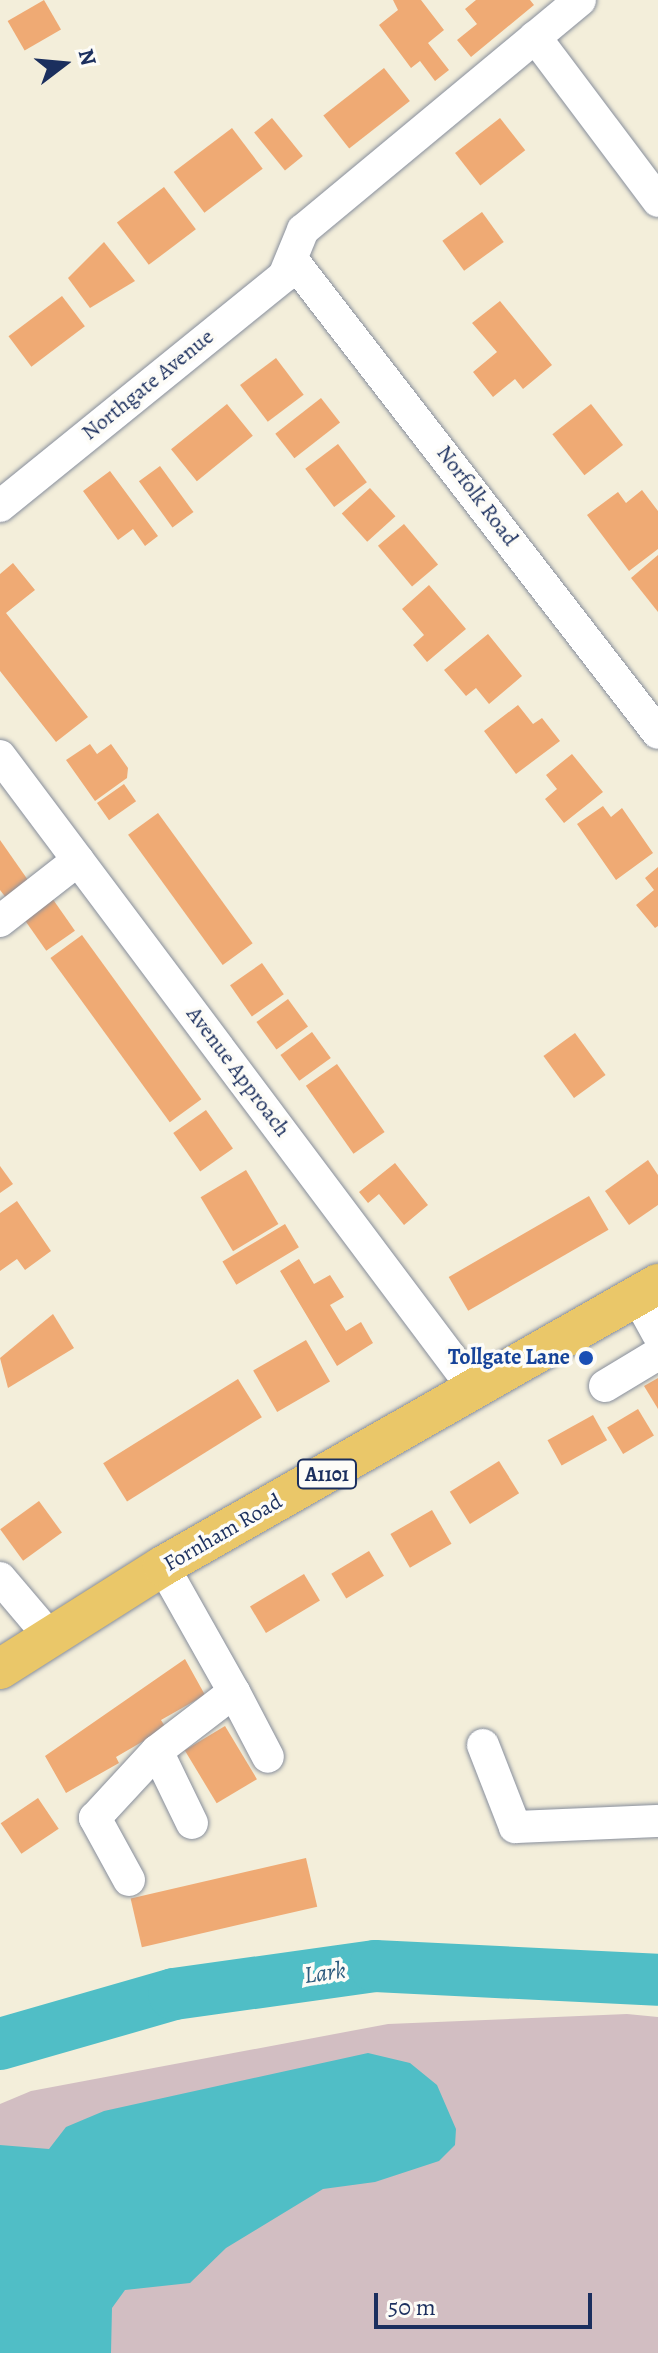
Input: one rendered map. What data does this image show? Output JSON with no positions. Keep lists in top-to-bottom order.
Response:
{
  "streets": {
    "main road": ["A1101", "Fornham Road"],
    "street": ["Northgate Avenue", "Norfolk Road", "Avenue Approach"]
  },
  "crossings": [
    ["Northgate Avenue", "Norfolk Road"],
    ["Avenue Approach", "Fornham Road"]
  ],
  "water": ["Lark"],
  "places": ["Tollgate Lane"],
  "scale_bar": "50 m",
  "north": "right"
}
